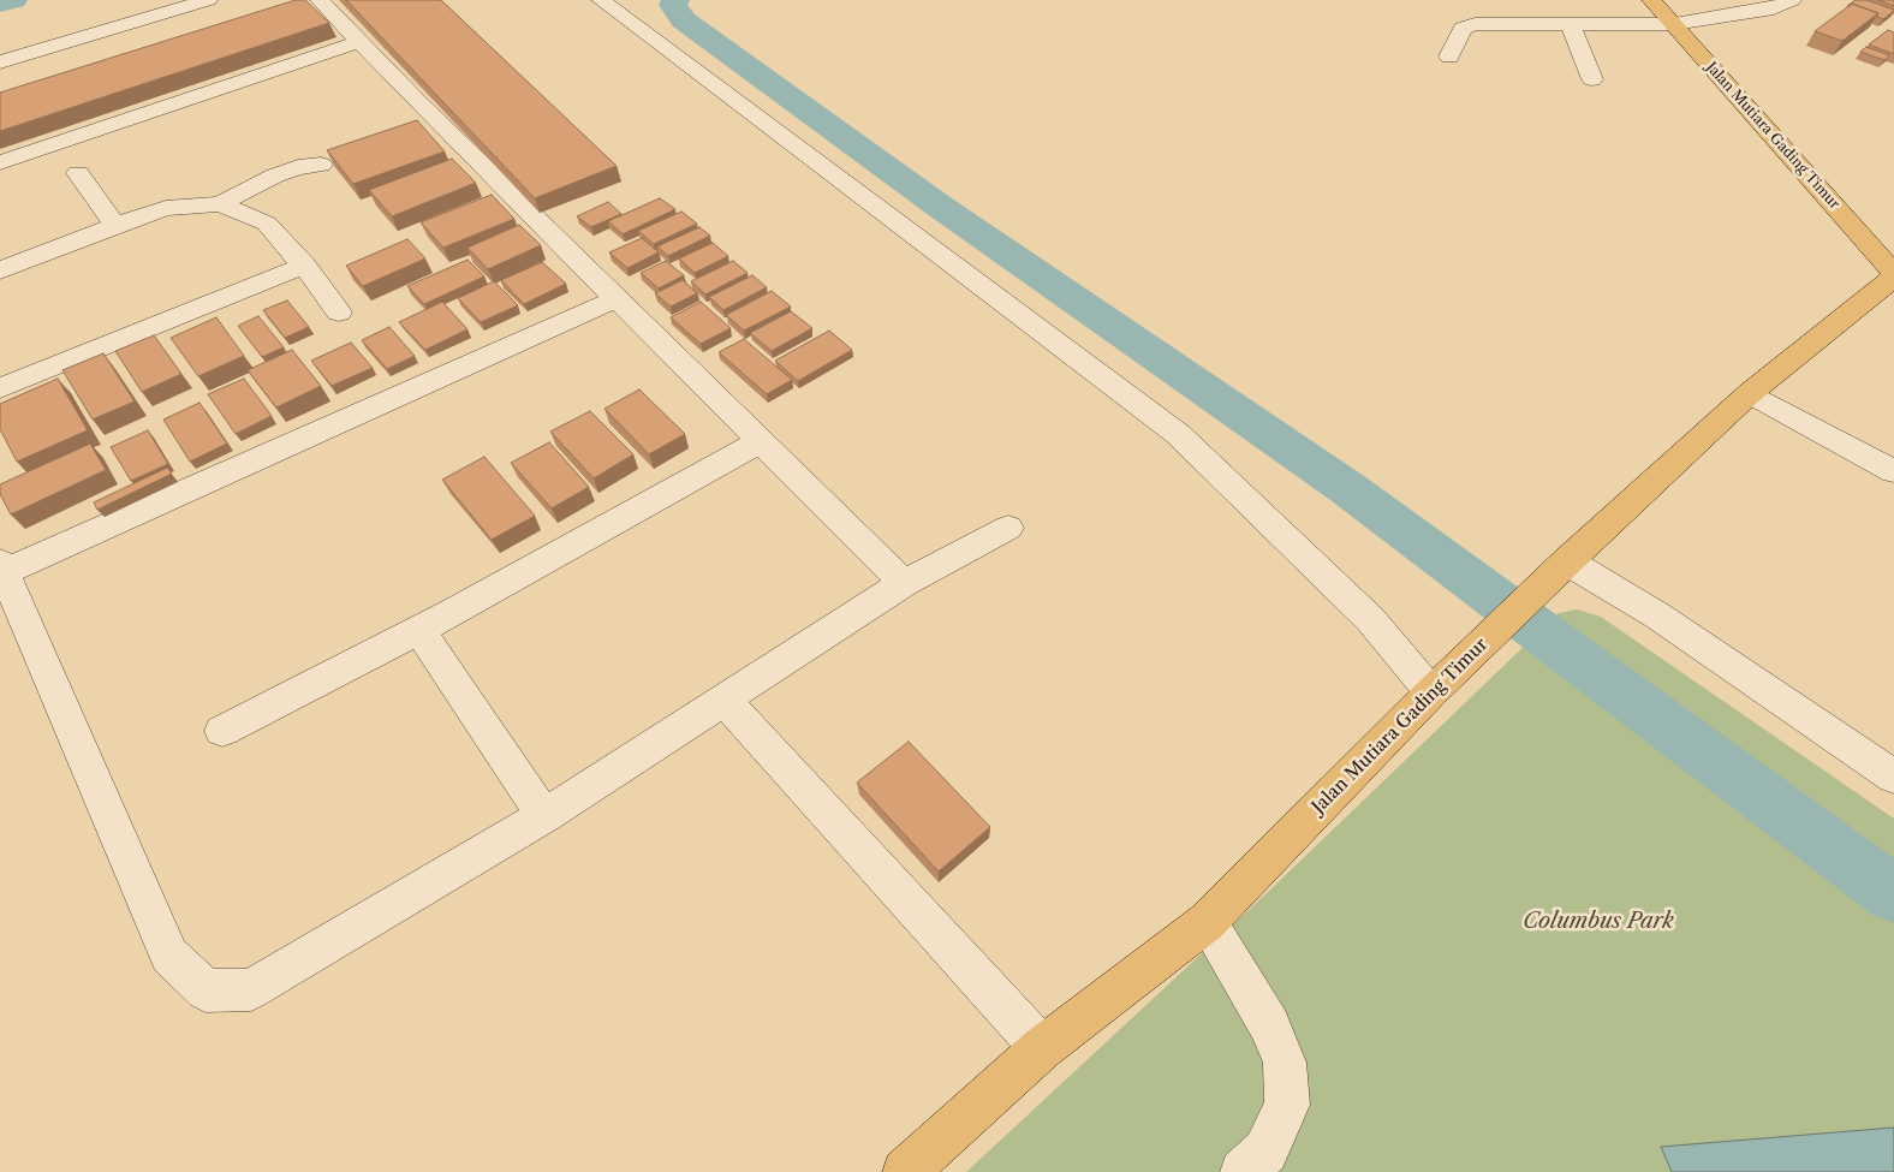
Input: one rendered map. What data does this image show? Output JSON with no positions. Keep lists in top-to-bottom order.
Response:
{
  "streets": {
    "main road": ["Jalan Mutiara Gading Timur"]
  },
  "parks": ["Columbus Park"]
}
